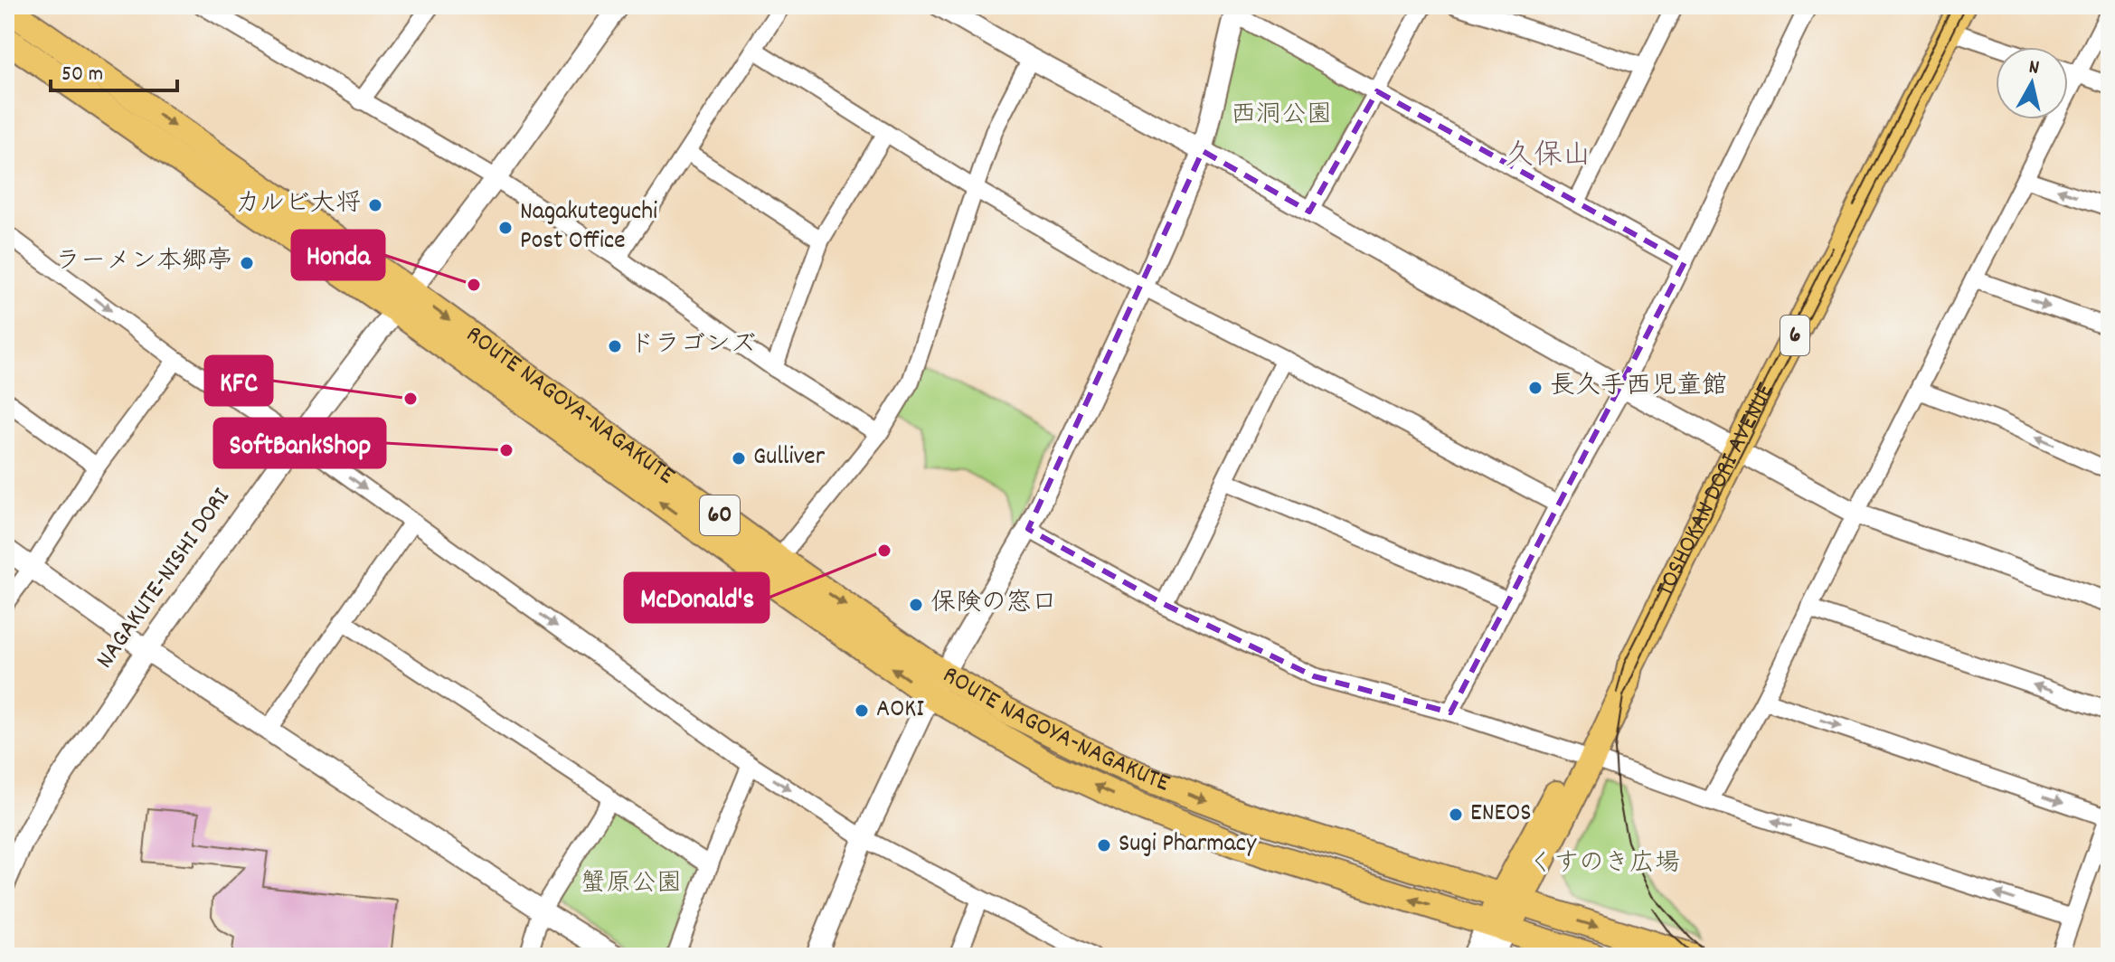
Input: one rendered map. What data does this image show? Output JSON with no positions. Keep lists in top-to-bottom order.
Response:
{
  "streets": {
    "main road": [
      "6",
      "ROUTE NAGOYA-NAGAKUTE",
      "TOSHOKAN DORI AVENUE",
      "60"
    ],
    "street": ["NAGAKUTE-NISHI DORI"]
  },
  "crossings": [
    ["ROUTE NAGOYA-NAGAKUTE", "TOSHOKAN DORI AVENUE"],
    ["ROUTE NAGOYA-NAGAKUTE", "NAGAKUTE-NISHI DORI"]
  ],
  "districts": ["久保山"],
  "parks": ["西洞公園", "くすのき広場", "蟹原公園"],
  "places": [
    "カルビ大将",
    "Nagakuteguchi Post Office",
    "ラーメン本郷亭",
    "Honda",
    "ドラゴンズ",
    "長久手西児童館",
    "KFC",
    "SoftBankShop",
    "Gulliver",
    "McDonald's",
    "保険の窓口",
    "AOKI",
    "ENEOS",
    "Sugi Pharmacy"
  ],
  "scale_bar": "50 m",
  "north": "top"
}
